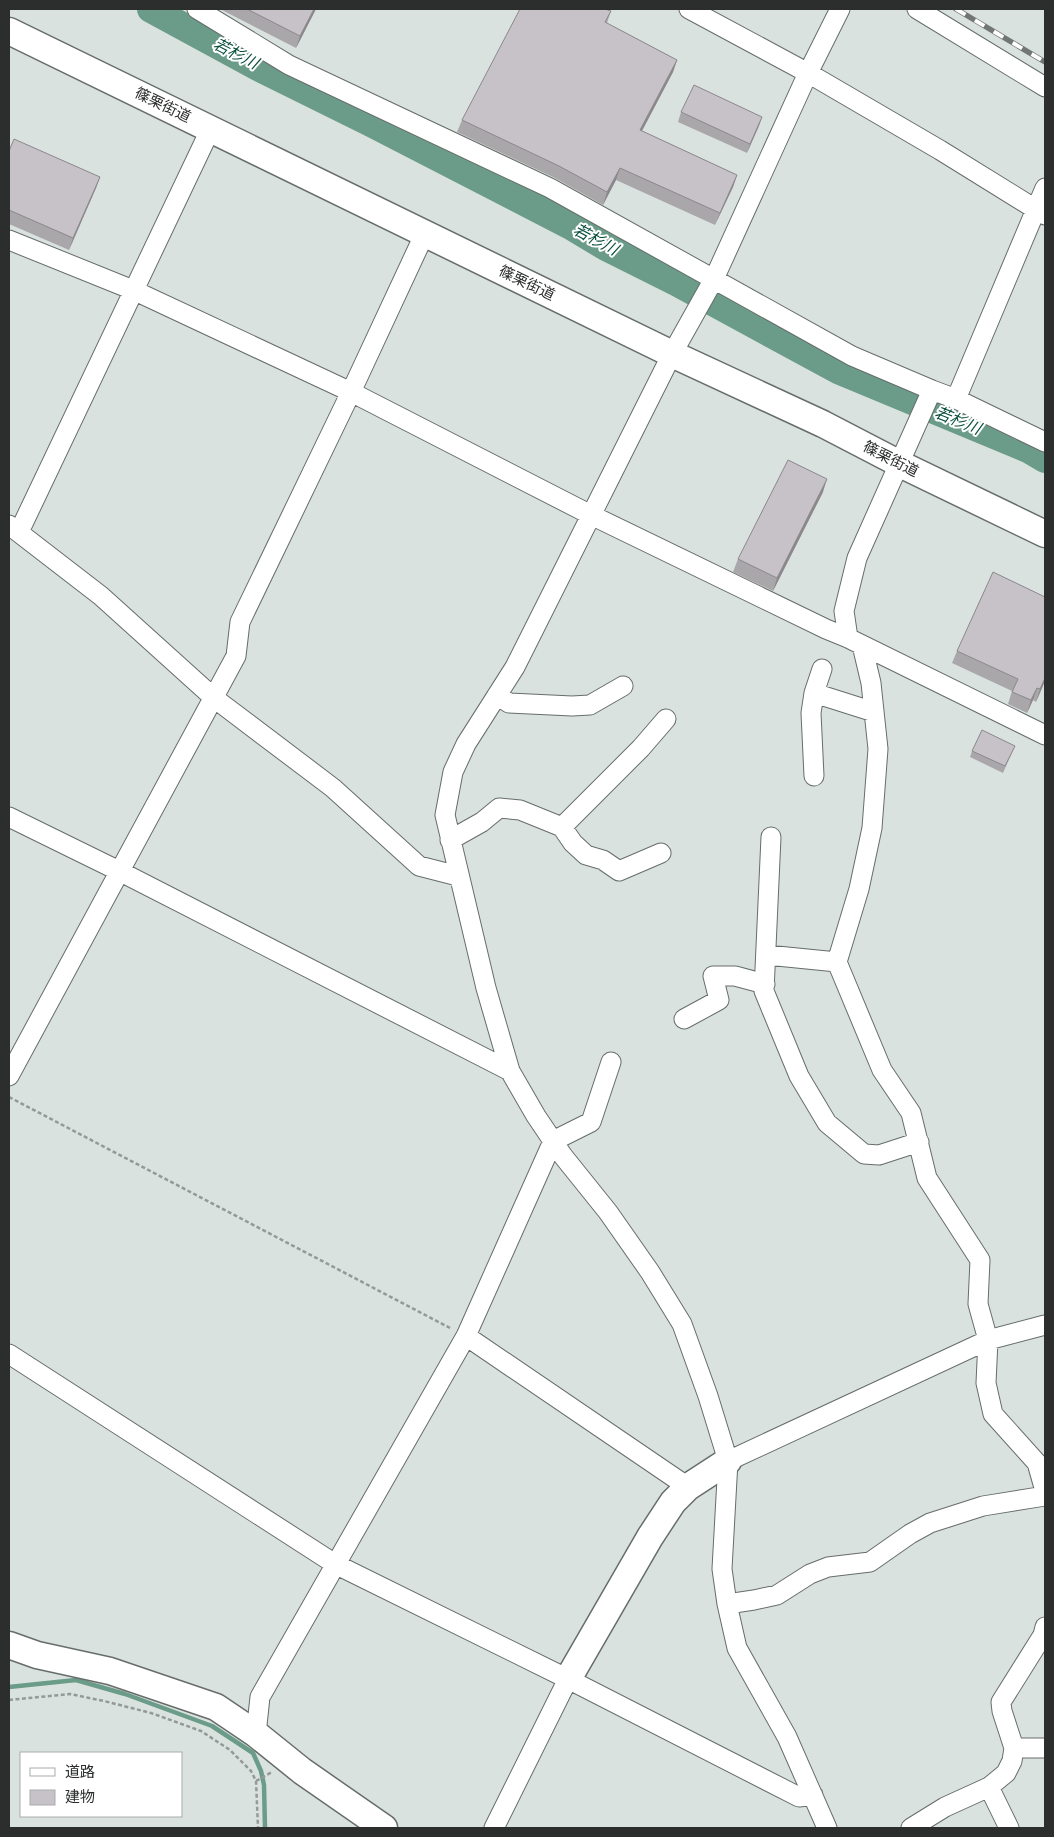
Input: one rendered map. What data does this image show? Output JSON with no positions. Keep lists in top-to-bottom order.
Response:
{
  "streets": {
    "main road": ["篠栗街道"]
  },
  "water": ["若杉川"],
  "legend": ["道路", "建物"]
}
